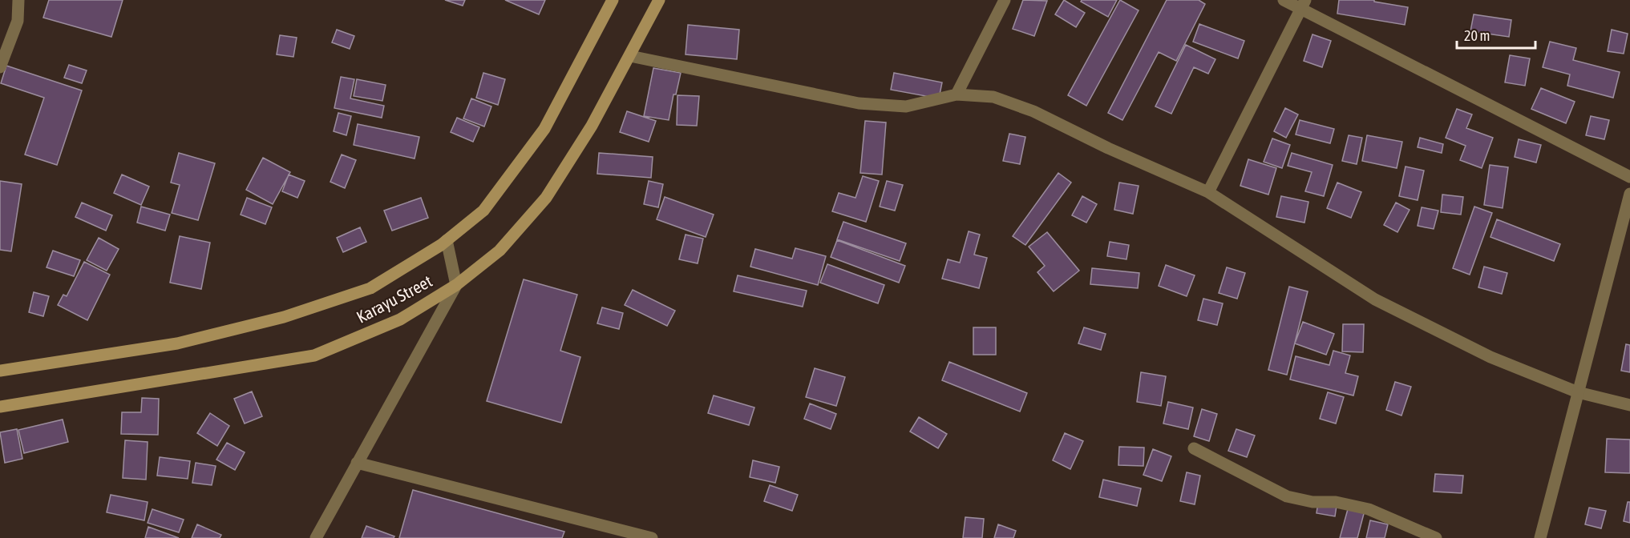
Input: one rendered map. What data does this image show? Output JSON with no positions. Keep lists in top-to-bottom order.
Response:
{
  "streets": {
    "main road": ["Karayu Street"]
  },
  "scale_bar": "20 m"
}
